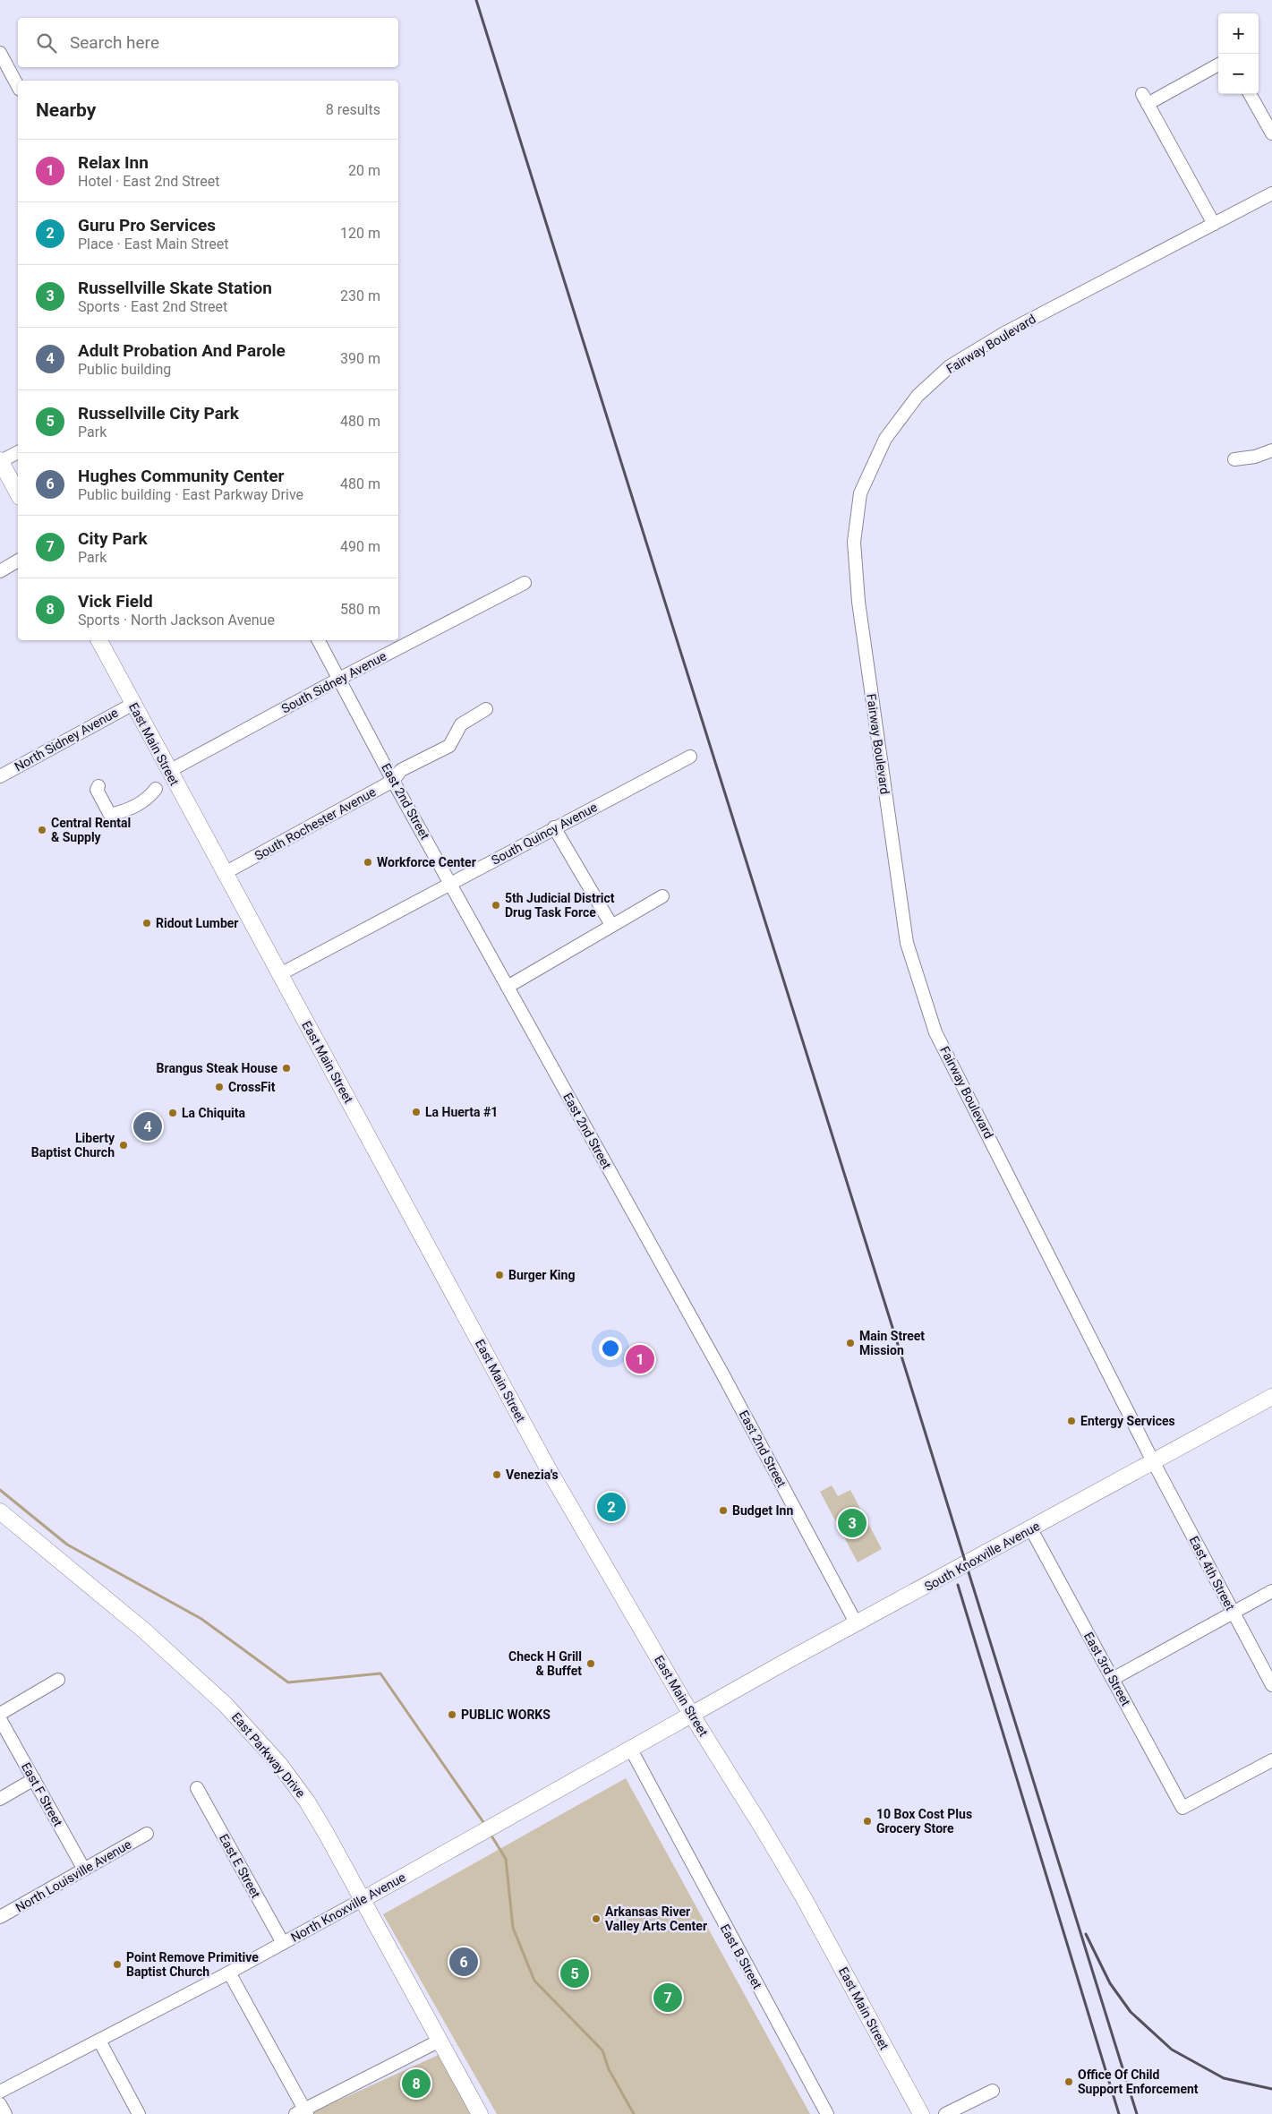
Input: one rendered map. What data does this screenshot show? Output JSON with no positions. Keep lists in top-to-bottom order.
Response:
{
  "streets": {
    "main road": [
      "East Main Street",
      "South Knoxville Avenue",
      "East Parkway Drive",
      "North Knoxville Avenue"
    ],
    "street": [
      "Fairway Boulevard",
      "South Sidney Avenue",
      "North Sidney Avenue",
      "East 2nd Street",
      "South Rochester Avenue",
      "South Quincy Avenue",
      "East 4th Street",
      "East 3rd Street",
      "East F Street",
      "East E Street",
      "North Louisville Avenue",
      "East B Street"
    ]
  },
  "crossings": [
    ["Fairway Boulevard", "South Knoxville Avenue"],
    ["Fairway Boulevard", "East 4th Street"],
    ["South Sidney Avenue", "East Main Street"],
    ["South Sidney Avenue", "East 2nd Street"],
    ["North Sidney Avenue", "East Main Street"],
    ["East Main Street", "South Rochester Avenue"],
    ["East Main Street", "South Quincy Avenue"],
    ["East Main Street", "South Knoxville Avenue"],
    ["East Main Street", "North Knoxville Avenue"],
    ["East 2nd Street", "South Rochester Avenue"],
    ["East 2nd Street", "South Quincy Avenue"],
    ["East 2nd Street", "South Knoxville Avenue"],
    ["South Knoxville Avenue", "East 4th Street"],
    ["South Knoxville Avenue", "East 3rd Street"],
    ["South Knoxville Avenue", "North Knoxville Avenue"],
    ["East Parkway Drive", "North Knoxville Avenue"],
    ["East F Street", "North Louisville Avenue"],
    ["East E Street", "North Knoxville Avenue"],
    ["North Knoxville Avenue", "East B Street"]
  ],
  "places": [
    "Central Rental & Supply",
    "Workforce Center",
    "5th Judicial District Drug Task Force",
    "Ridout Lumber",
    "Brangus Steak House",
    "CrossFit",
    "La Huerta #1",
    "La Chiquita",
    "Liberty Baptist Church",
    "Burger King",
    "Main Street Mission",
    "Entergy Services",
    "Venezia's",
    "Budget Inn",
    "Check H Grill & Buffet",
    "PUBLIC WORKS",
    "10 Box Cost Plus Grocery Store",
    "Arkansas River Valley Arts Center",
    "Point Remove Primitive Baptist Church",
    "Office Of Child Support Enforcement"
  ],
  "page": {
    "map_buttons": ["+", "−"],
    "search": "Search here",
    "heading": ["Nearby", "8 results"],
    "list": [
      {
        "mark": "1",
        "name": "Relax Inn",
        "note": "Hotel · East 2nd Street",
        "value": "20 m"
      },
      {
        "mark": "2",
        "name": "Guru Pro Services",
        "note": "Place · East Main Street",
        "value": "120 m"
      },
      {
        "mark": "3",
        "name": "Russellville Skate Station",
        "note": "Sports · East 2nd Street",
        "value": "230 m"
      },
      {
        "mark": "4",
        "name": "Adult Probation And Parole",
        "note": "Public building",
        "value": "390 m"
      },
      {
        "mark": "5",
        "name": "Russellville City Park",
        "note": "Park",
        "value": "480 m"
      },
      {
        "mark": "6",
        "name": "Hughes Community Center",
        "note": "Public building · East Parkway Drive",
        "value": "480 m"
      },
      {
        "mark": "7",
        "name": "City Park",
        "note": "Park",
        "value": "490 m"
      },
      {
        "mark": "8",
        "name": "Vick Field",
        "note": "Sports · North Jackson Avenue",
        "value": "580 m"
      }
    ],
    "pins": [
      "4",
      "1",
      "2",
      "3",
      "6",
      "5",
      "7",
      "8"
    ]
  }
}
